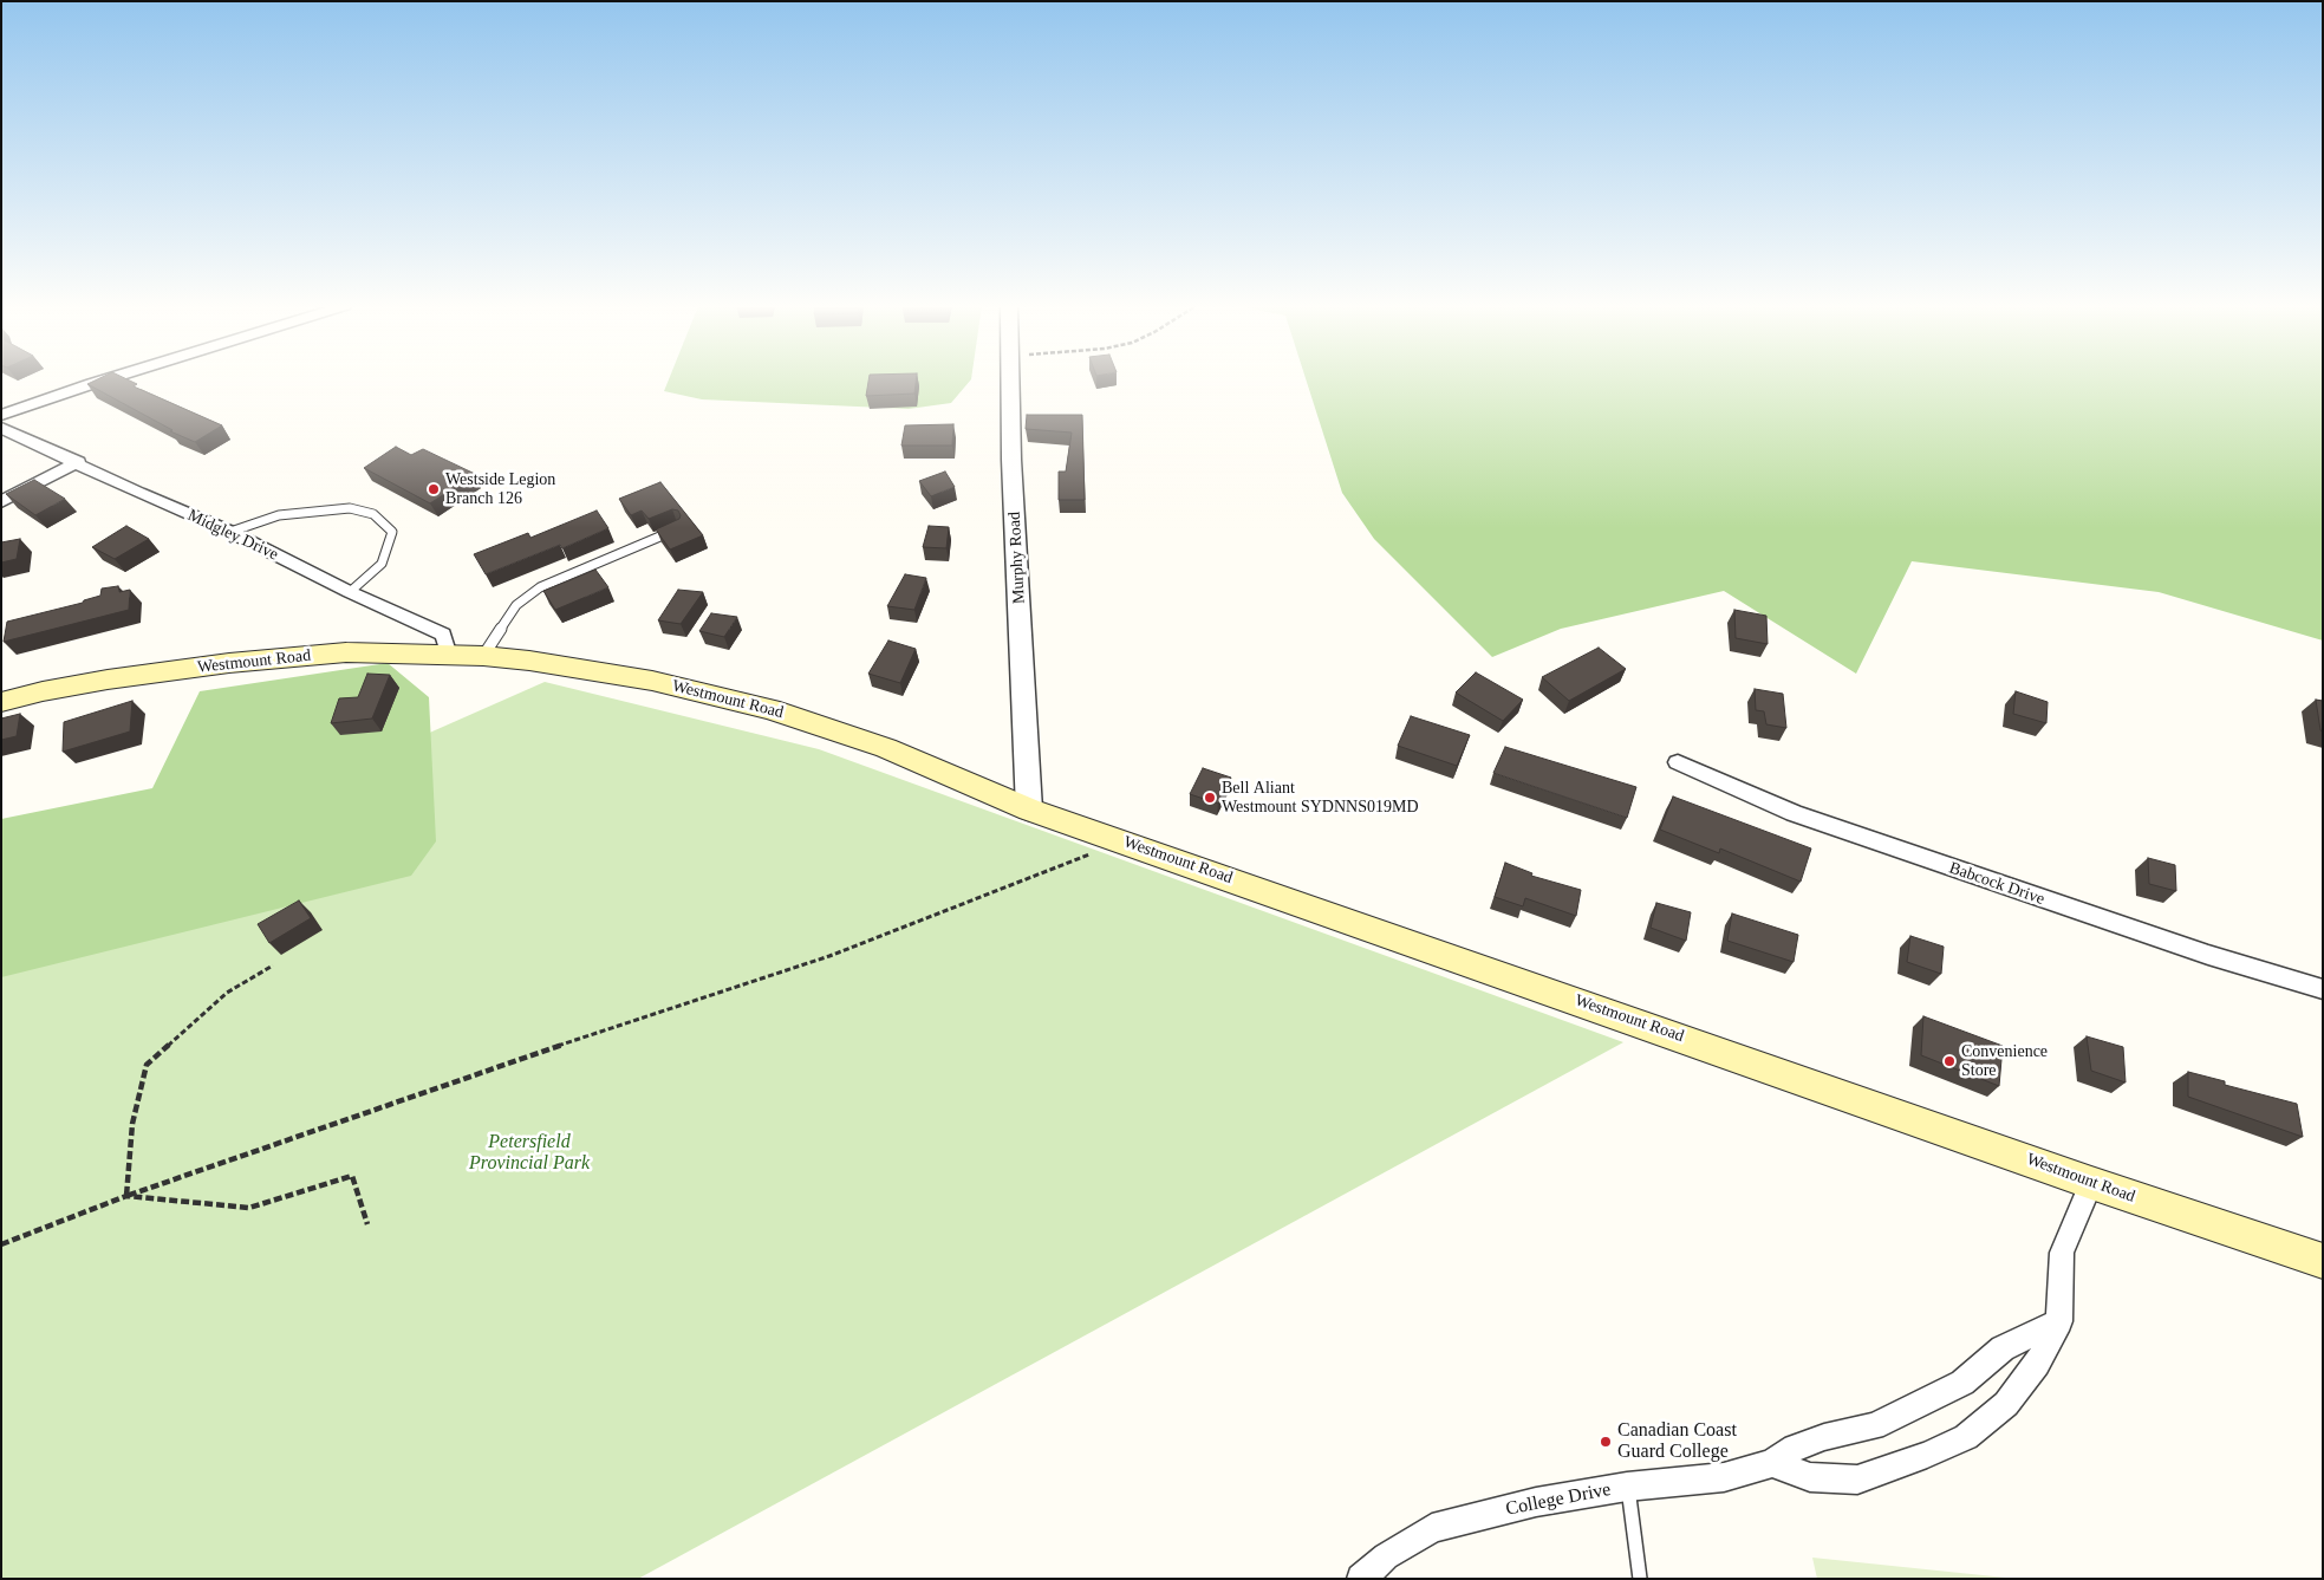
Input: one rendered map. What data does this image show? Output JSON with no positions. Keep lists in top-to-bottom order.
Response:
{
  "streets": {
    "main road": ["Westmount Road"],
    "street": [
      "Midgley Drive",
      "Murphy Road",
      "Babcock Drive",
      "College Drive"
    ]
  },
  "crossings": [
    ["Midgley Drive", "Westmount Road"],
    ["Murphy Road", "Westmount Road"]
  ],
  "parks": ["Petersfield Provincial Park"],
  "places": [
    "Westside Legion Branch 126",
    "Bell Aliant Westmount SYDNNS019MD",
    "Convenience Store",
    "Canadian Coast Guard College"
  ]
}
